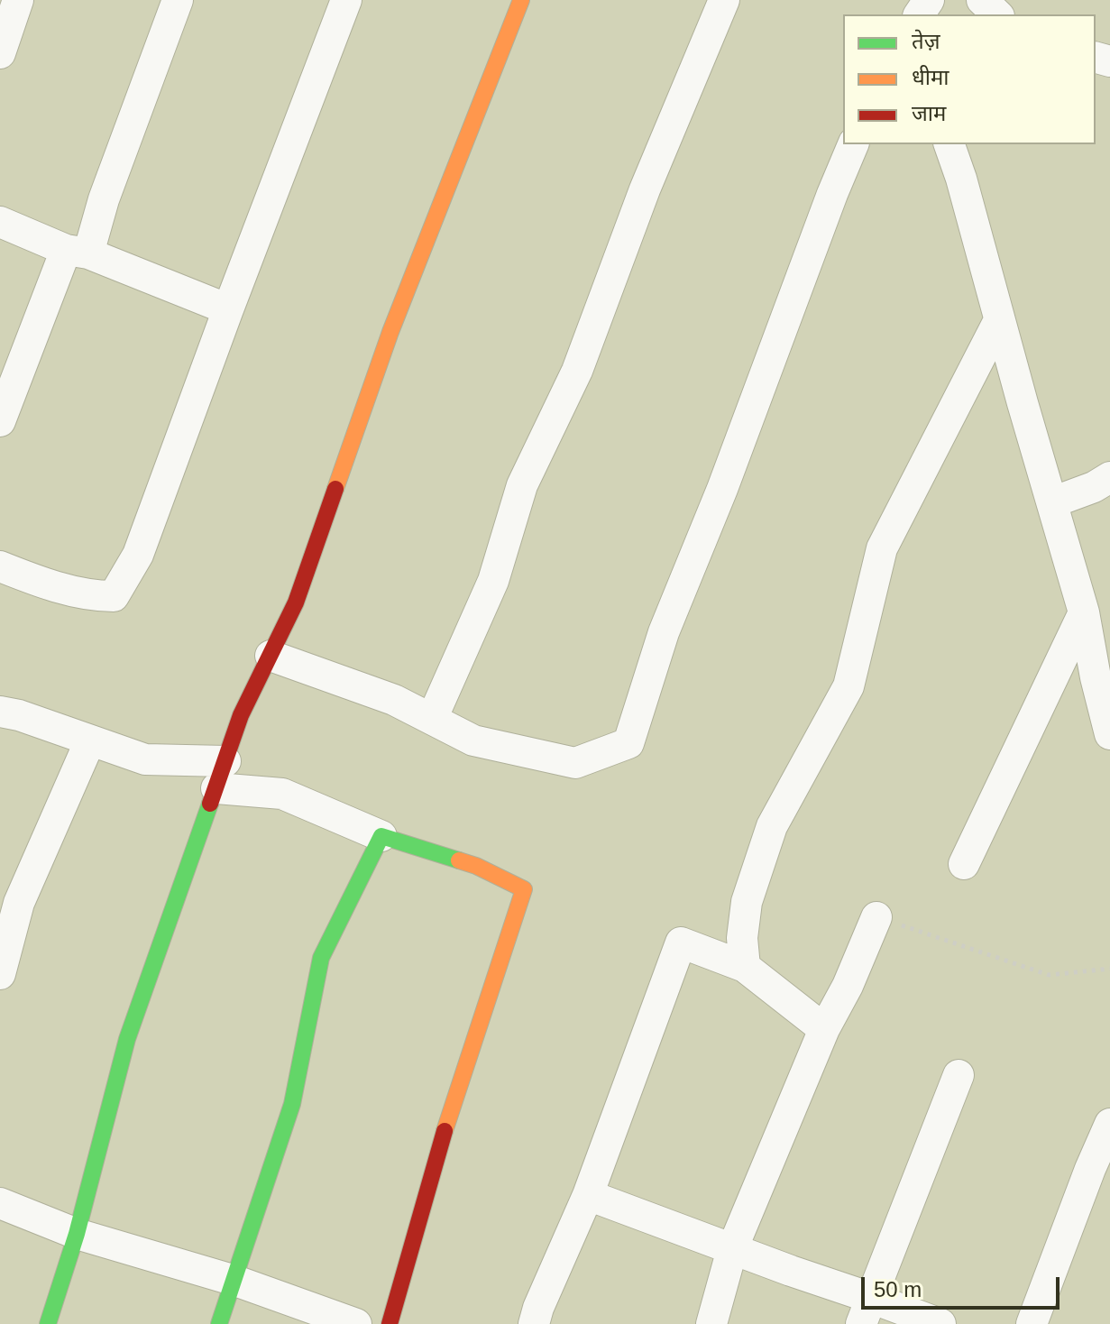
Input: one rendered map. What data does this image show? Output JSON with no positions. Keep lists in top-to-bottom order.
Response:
{
  "legend": ["तेज़", "धीमा", "जाम"],
  "scale_bar": "50 m"
}
